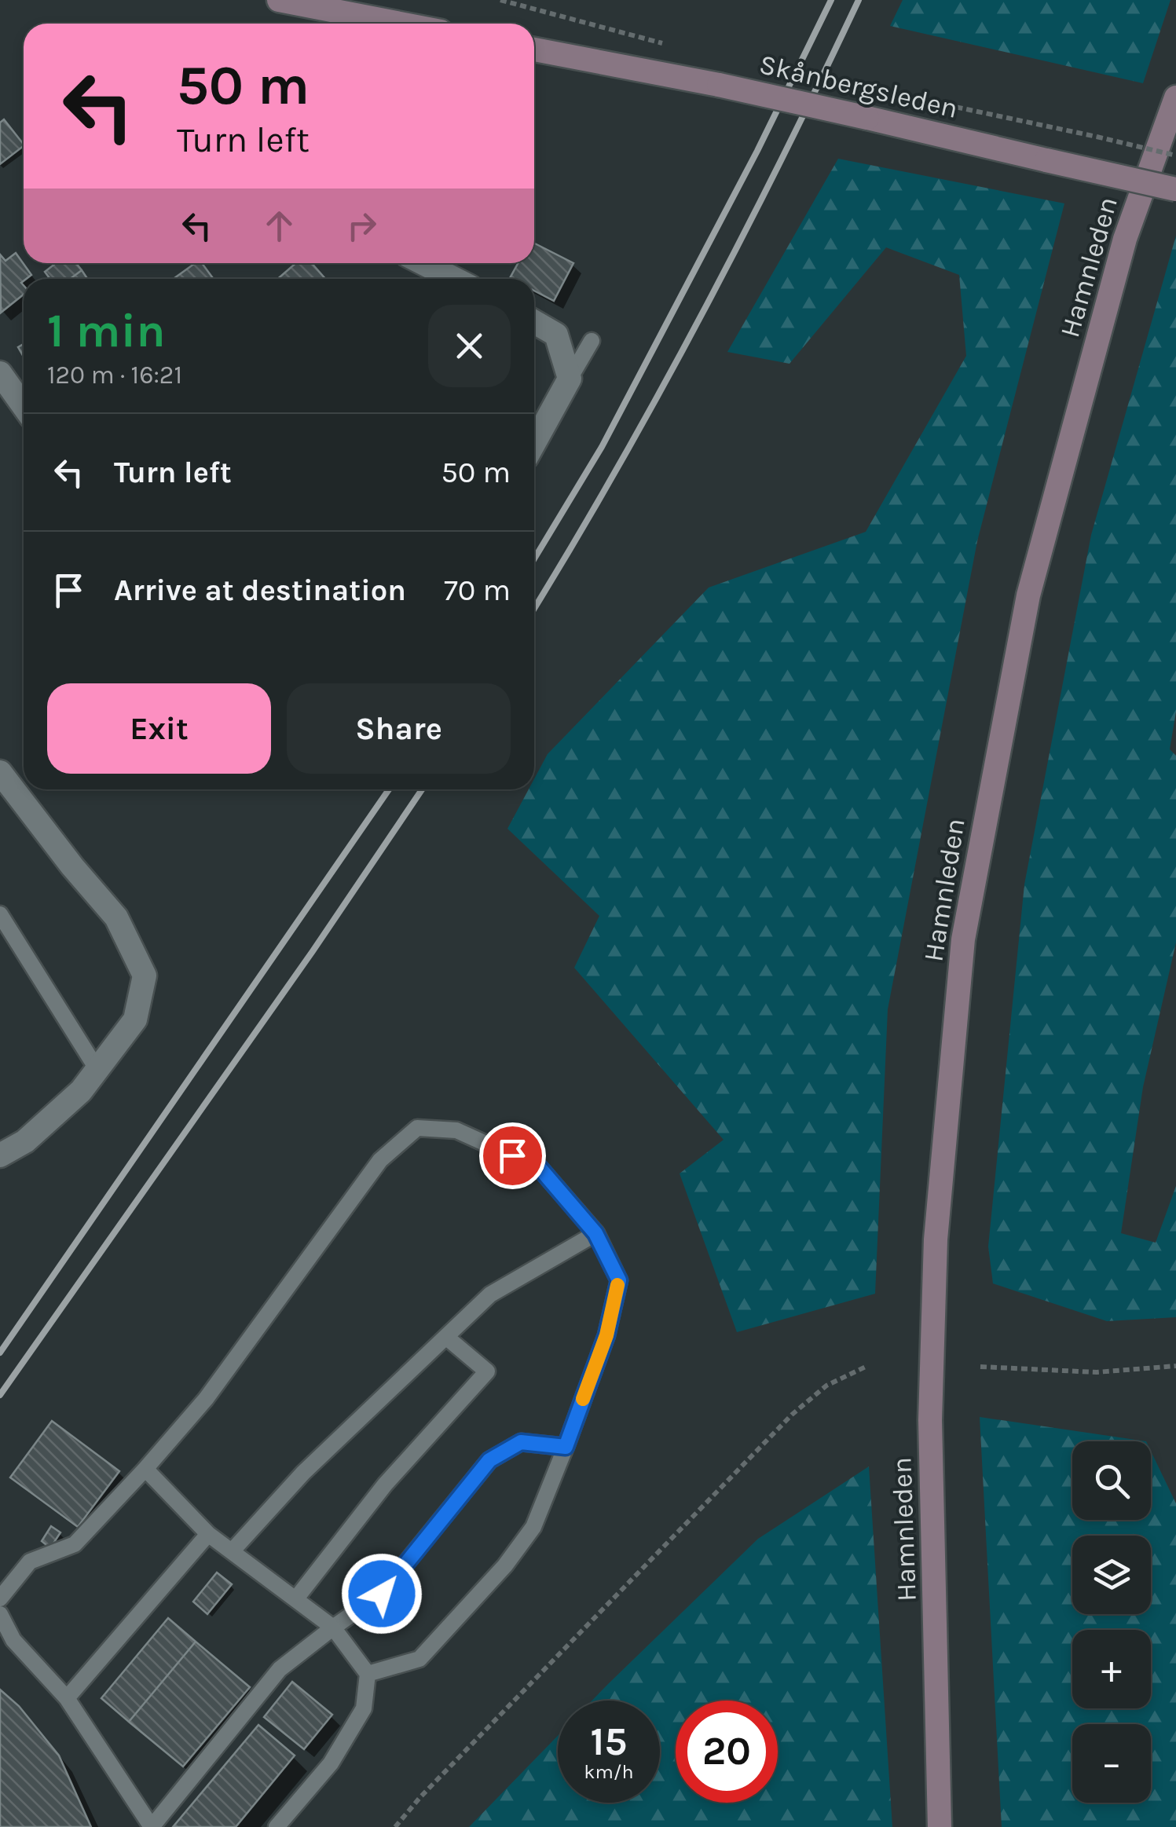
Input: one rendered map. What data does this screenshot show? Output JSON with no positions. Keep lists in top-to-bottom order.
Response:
{
  "streets": {
    "main road": ["Skånbergsleden", "Hamnleden"]
  },
  "page": {
    "turn": ["50 m", "Turn left"],
    "heading": ["1 min", "120 m · 16:21"],
    "list": [
      {
        "name": "Turn left",
        "value": "50 m"
      },
      {
        "name": "Arrive at destination",
        "value": "70 m"
      }
    ],
    "buttons": ["Exit", "Share"],
    "map_buttons": ["+", "−"],
    "speed": "15 km/h",
    "limit": "20"
  }
}
